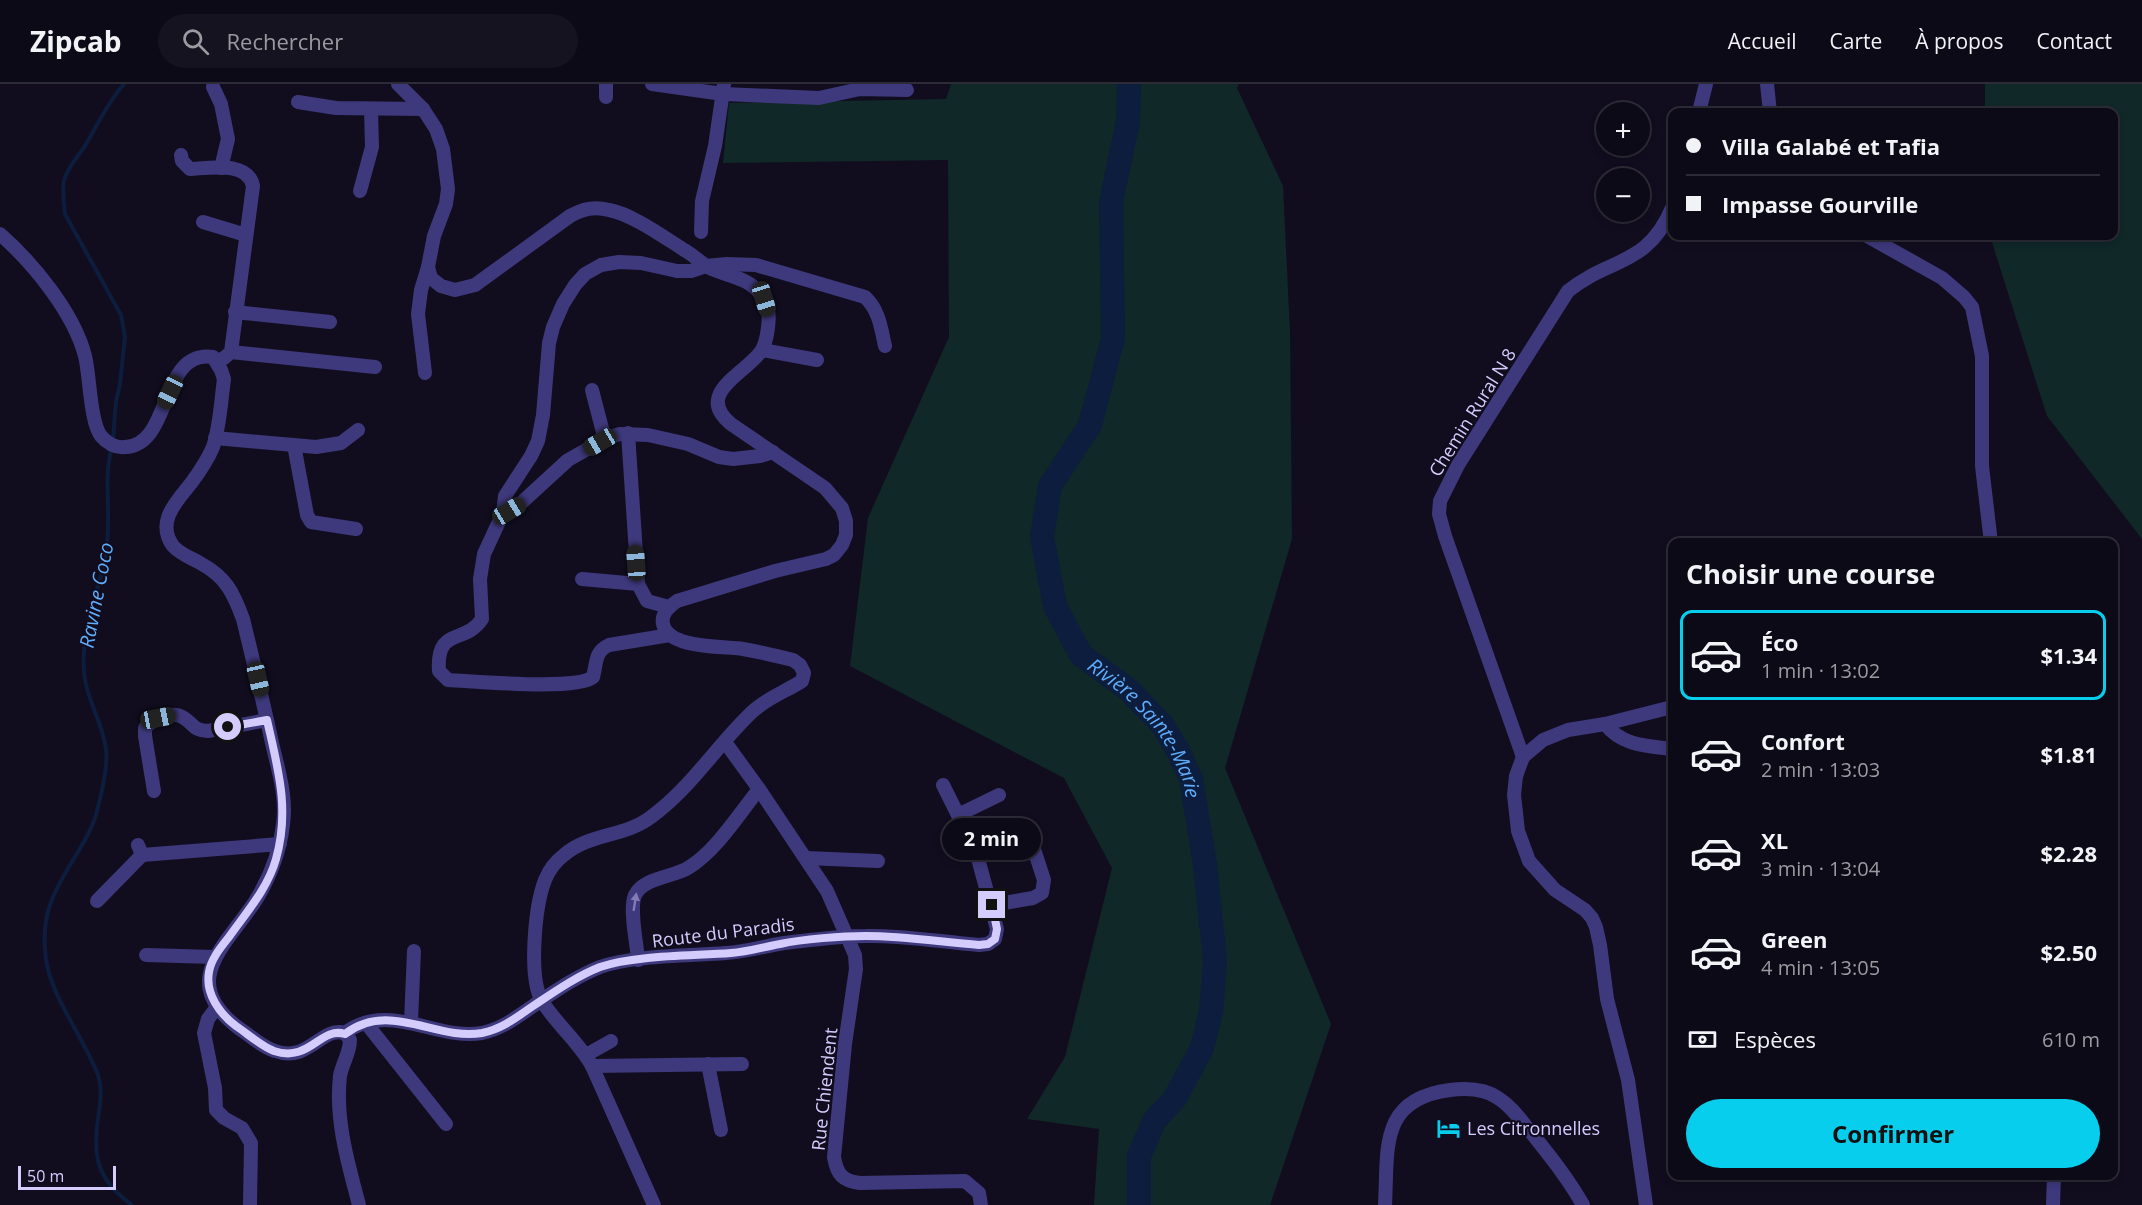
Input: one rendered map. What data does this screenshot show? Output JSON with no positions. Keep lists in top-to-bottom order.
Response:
{
  "streets": {
    "street": ["Chemin Rural N 8", "Route du Paradis", "Rue Chiendent"]
  },
  "crossings": [
    ["Route du Paradis", "Rue Chiendent"]
  ],
  "water": ["Ravine Coco", "Rivière Sainte-Marie"],
  "places": {
    "hotel": ["Les Citronnelles"]
  },
  "scale_bar": "50 m",
  "page": {
    "header": "Zipcab",
    "search": "Rechercher",
    "nav": [
      "Accueil",
      "Carte",
      "À propos",
      "Contact"
    ],
    "map_buttons": ["+", "−"],
    "banner": ["Villa Galabé et Tafia", "Impasse Gourville"],
    "heading": "Choisir une course",
    "list": [
      {
        "name": "Éco",
        "note": "1 min · 13:02",
        "value": "$1.34"
      },
      {
        "name": "Confort",
        "note": "2 min · 13:03",
        "value": "$1.81"
      },
      {
        "name": "XL",
        "note": "3 min · 13:04",
        "value": "$2.28"
      },
      {
        "name": "Green",
        "note": "4 min · 13:05",
        "value": "$2.50"
      }
    ],
    "bubble": "2 min",
    "pay": ["Espèces", "610 m"],
    "buttons": "Confirmer",
    "scale": "50 m"
  }
}
